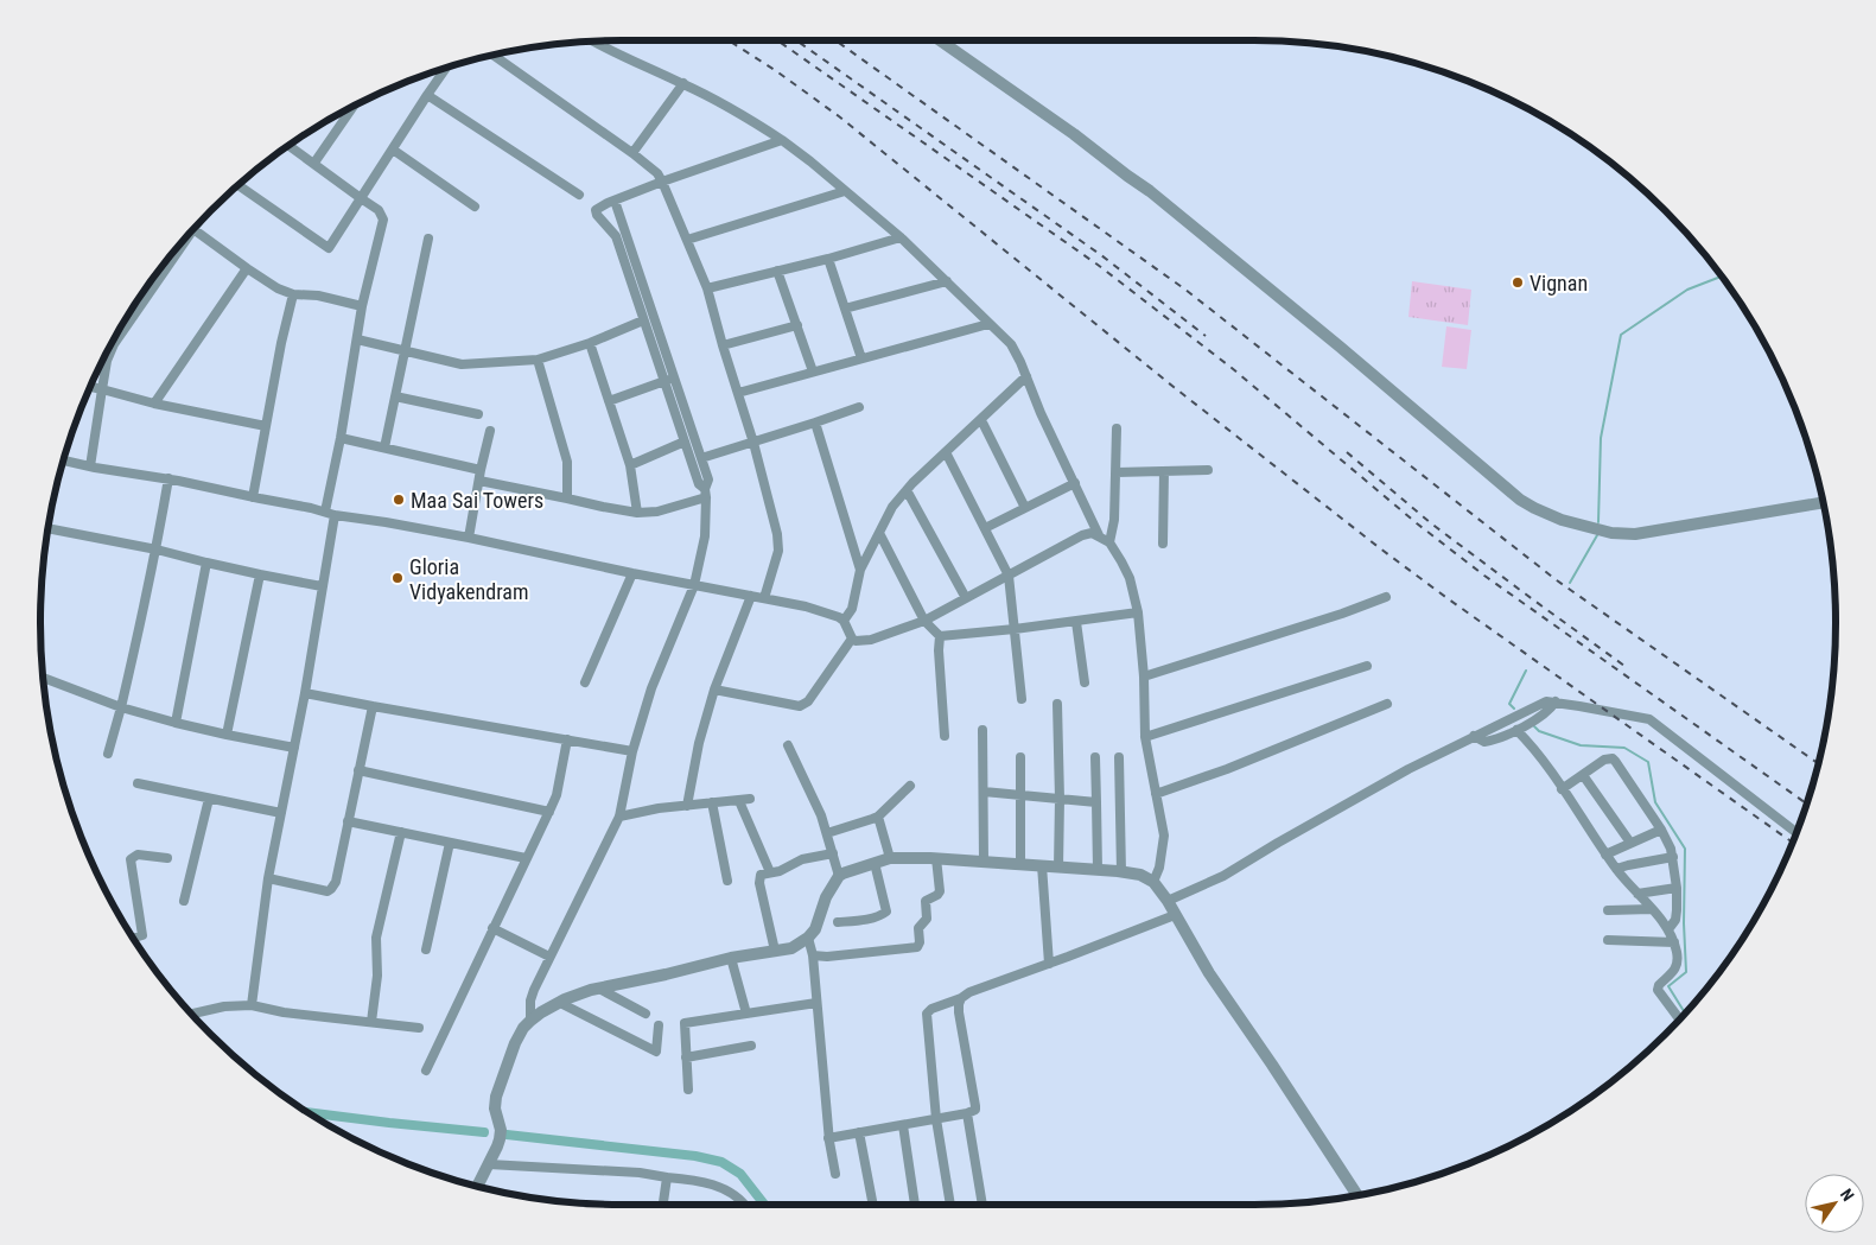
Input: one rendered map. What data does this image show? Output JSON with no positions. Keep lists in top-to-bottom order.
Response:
{
  "places": ["Vignan", "Maa Sai Towers", "Gloria Vidyakendram"],
  "north": "top right"
}
